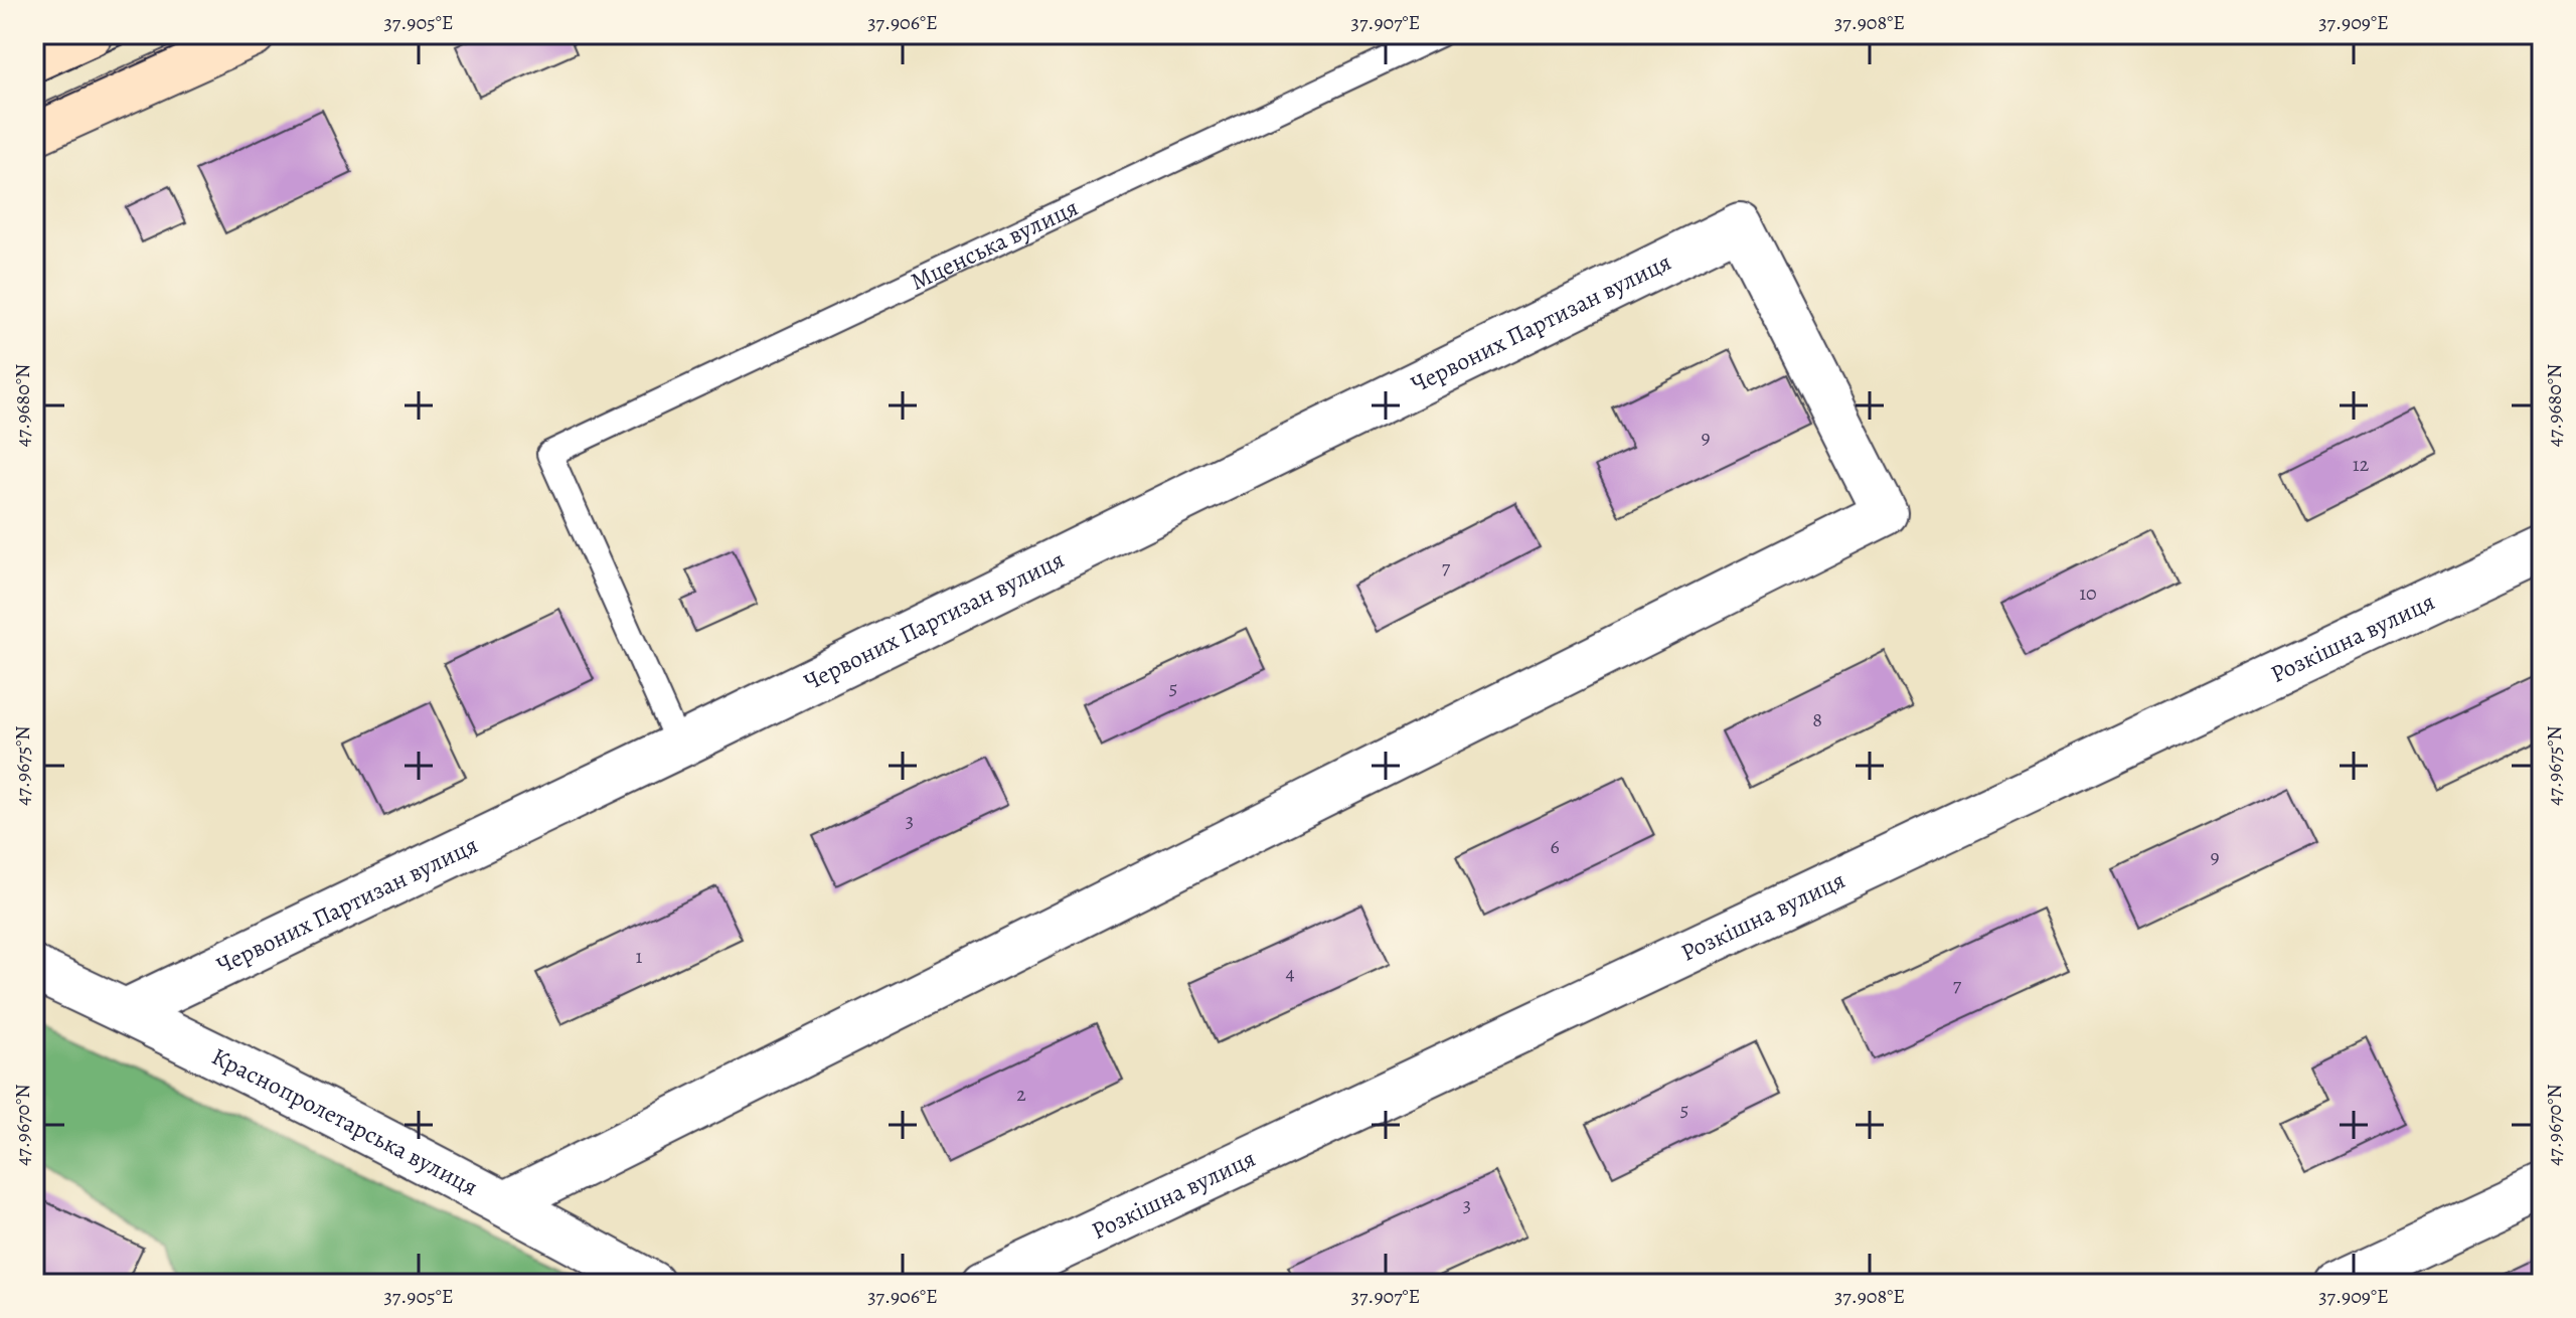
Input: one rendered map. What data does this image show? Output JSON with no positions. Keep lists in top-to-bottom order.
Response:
{
  "streets": {
    "street": ["Червоних Партизан вулиця", "Розкішна вулиця", "Краснопролетарська вулиця"],
    "lane": ["Мценська вулиця"]
  },
  "crossings": [
    ["Мценська вулиця", "Червоних Партизан вулиця"],
    ["Червоних Партизан вулиця", "Краснопролетарська вулиця"]
  ],
  "house_numbers": [
    "9",
    "12",
    "7",
    "10",
    "5",
    "8",
    "3",
    "6",
    "9",
    "1",
    "4",
    "7",
    "2",
    "5",
    "3"
  ],
  "coordinates": [
    "37.905°E",
    "37.906°E",
    "37.907°E",
    "37.908°E",
    "37.909°E",
    "47.9680°N",
    "47.9675°N",
    "47.9670°N"
  ]
}
